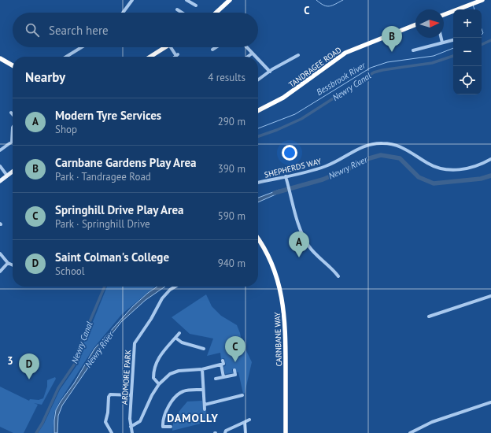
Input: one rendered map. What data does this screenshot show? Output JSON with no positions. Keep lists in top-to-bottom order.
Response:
{
  "streets": {
    "highway": ["TANDRAGEE ROAD", "CARNBANE WAY"],
    "street": ["SHEPHERDS WAY", "ARDMORE PARK"]
  },
  "districts": ["DAMOLLY"],
  "water": ["Bessbrook River", "Newry Canal", "Newry River"],
  "north": "right",
  "page": {
    "map_buttons": ["+", "−"],
    "search": "Search here",
    "pins": [
      "B",
      "A",
      "C",
      "D"
    ],
    "heading": ["Nearby", "4 results"],
    "list": [
      {
        "mark": "A",
        "name": "Modern Tyre Services",
        "note": "Shop",
        "value": "290 m"
      },
      {
        "mark": "B",
        "name": "Carnbane Gardens Play Area",
        "note": "Park · Tandragee Road",
        "value": "390 m"
      },
      {
        "mark": "C",
        "name": "Springhill Drive Play Area",
        "note": "Park · Springhill Drive",
        "value": "590 m"
      },
      {
        "mark": "D",
        "name": "Saint Colman's College",
        "note": "School",
        "value": "940 m"
      }
    ]
  },
  "grid": {
    "columns": ["C"],
    "rows": ["3"]
  }
}
